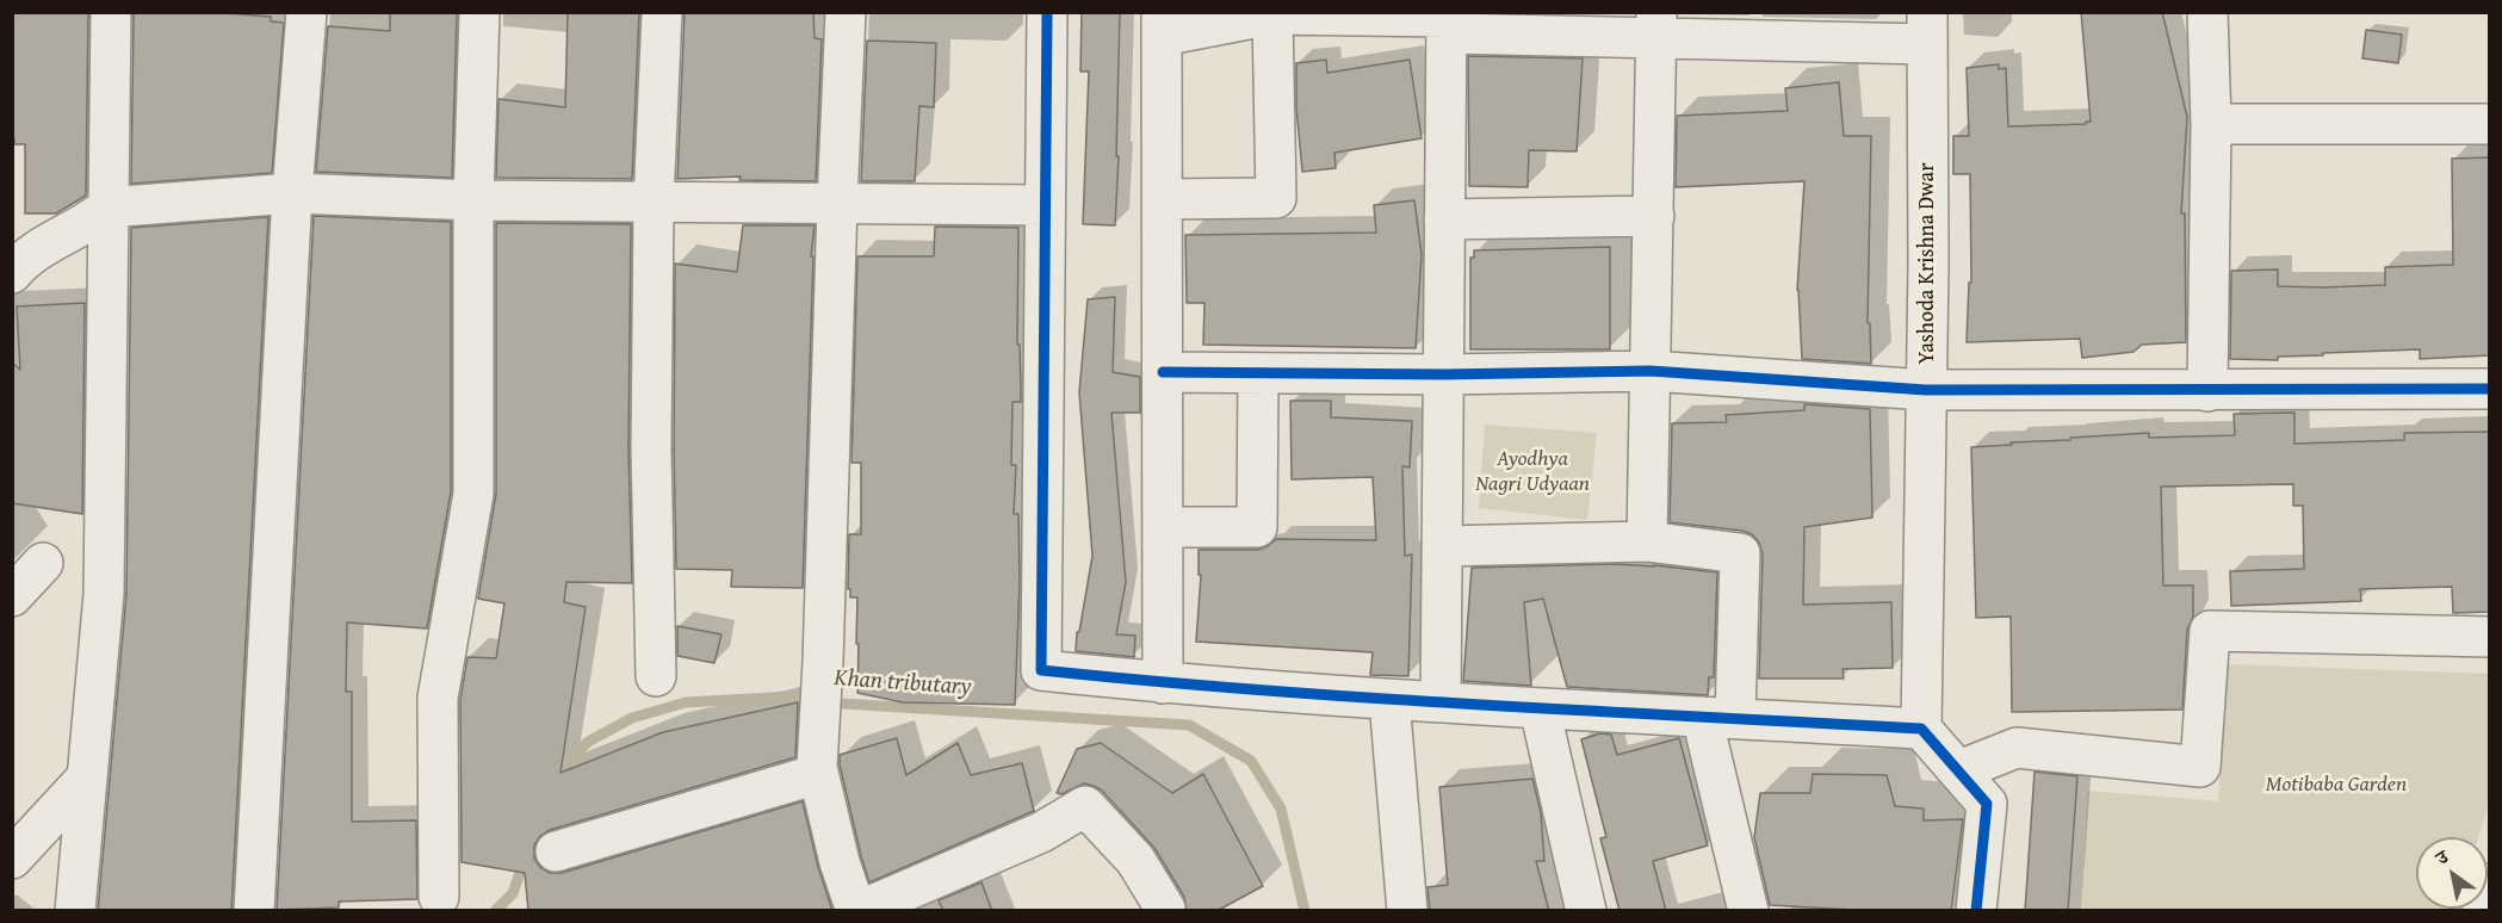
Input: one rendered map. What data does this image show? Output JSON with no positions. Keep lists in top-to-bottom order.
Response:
{
  "streets": {
    "street": ["Yashoda Krishna Dwar"]
  },
  "water": ["Khan tributary"],
  "parks": ["Ayodhya Nagri Udyaan", "Motibaba Garden"],
  "north": "top left"
}
